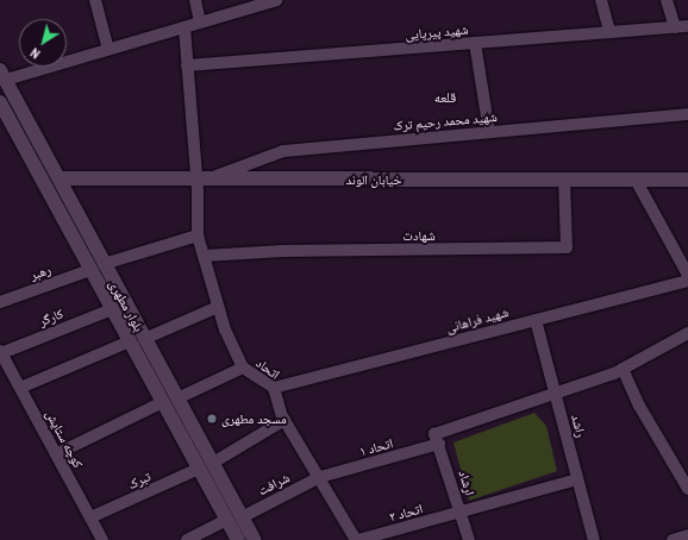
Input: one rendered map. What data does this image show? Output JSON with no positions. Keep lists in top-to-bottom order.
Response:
{
  "streets": {
    "main road": ["خیابان الوند", "بلوار مطهری"],
    "street": [
      "شهید پیریایی",
      "شهید محمد رحیم ترک",
      "شهادت",
      "رهبر",
      "کارگر",
      "شهید فراهانی",
      "اتحاد",
      "راشد",
      "کوچه ستایش",
      "اتحاد ۱",
      "تبرک",
      "ارشاد",
      "شرافت",
      "اتحاد ۲"
    ]
  },
  "crossings": [
    ["شهید پیریایی", "اتحاد"],
    ["شهید محمد رحیم ترک", "خیابان الوند"],
    ["شهید محمد رحیم ترک", "اتحاد"],
    ["خیابان الوند", "شهادت"],
    ["خیابان الوند", "بلوار مطهری"],
    ["خیابان الوند", "اتحاد"],
    ["شهادت", "اتحاد"],
    ["رهبر", "بلوار مطهری"],
    ["بلوار مطهری", "کارگر"],
    ["بلوار مطهری", "تبرک"],
    ["بلوار مطهری", "شرافت"],
    ["کارگر", "کوچه ستایش"],
    ["شهید فراهانی", "اتحاد"],
    ["شهید فراهانی", "راشد"],
    ["اتحاد", "اتحاد ۱"],
    ["اتحاد", "تبرک"],
    ["اتحاد", "شرافت"],
    ["اتحاد", "اتحاد ۲"],
    ["راشد", "اتحاد ۱"],
    ["راشد", "اتحاد ۲"],
    ["کوچه ستایش", "تبرک"],
    ["اتحاد ۱", "ارشاد"],
    ["اتحاد ۱", "شرافت"],
    ["ارشاد", "اتحاد ۲"]
  ],
  "districts": ["قلعه"],
  "places": ["مسجد مطهری"],
  "north": "bottom left"
}
